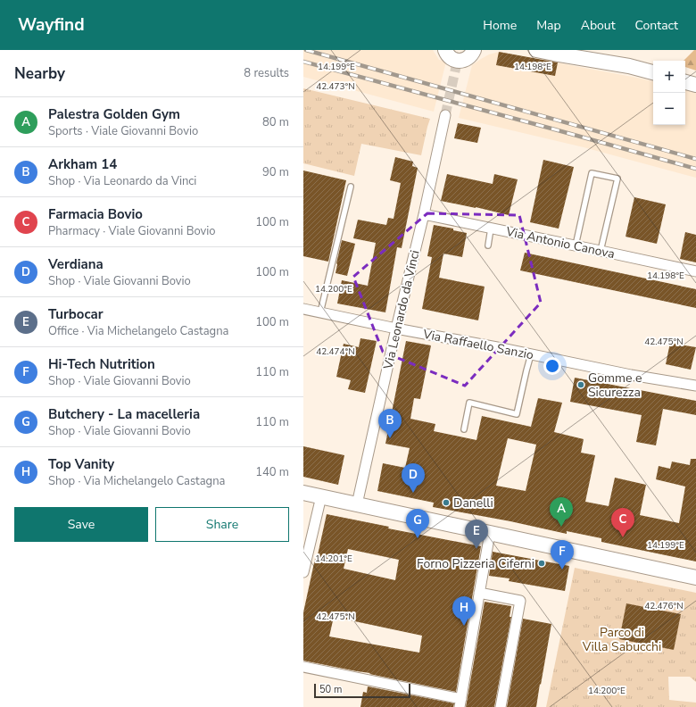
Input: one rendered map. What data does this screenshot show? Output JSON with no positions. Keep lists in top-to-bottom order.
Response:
{
  "streets": {
    "street": ["Via Antonio Canova", "Via Leonardo da Vinci", "Via Raffaello Sanzio"]
  },
  "crossings": [
    ["Via Antonio Canova", "Via Leonardo da Vinci"],
    ["Via Leonardo da Vinci", "Via Raffaello Sanzio"]
  ],
  "parks": ["Parco di Villa Sabucchi"],
  "places": ["Gomme e Sicurezza", "Danelli", "Forno Pizzeria Ciferni"],
  "scale_bar": "50 m",
  "page": {
    "header": "Wayfind",
    "nav": [
      "Home",
      "Map",
      "About",
      "Contact"
    ],
    "heading": ["Nearby", "8 results"],
    "map_buttons": ["+", "−"],
    "list": [
      {
        "mark": "A",
        "name": "Palestra Golden Gym",
        "note": "Sports · Viale Giovanni Bovio",
        "value": "80 m"
      },
      {
        "mark": "B",
        "name": "Arkham 14",
        "note": "Shop · Via Leonardo da Vinci",
        "value": "90 m"
      },
      {
        "mark": "C",
        "name": "Farmacia Bovio",
        "note": "Pharmacy · Viale Giovanni Bovio",
        "value": "100 m"
      },
      {
        "mark": "D",
        "name": "Verdiana",
        "note": "Shop · Viale Giovanni Bovio",
        "value": "100 m"
      },
      {
        "mark": "E",
        "name": "Turbocar",
        "note": "Office · Via Michelangelo Castagna",
        "value": "100 m"
      },
      {
        "mark": "F",
        "name": "Hi-Tech Nutrition",
        "note": "Shop · Viale Giovanni Bovio",
        "value": "110 m"
      },
      {
        "mark": "G",
        "name": "Butchery - La macelleria",
        "note": "Shop · Viale Giovanni Bovio",
        "value": "110 m"
      },
      {
        "mark": "H",
        "name": "Top Vanity",
        "note": "Shop · Via Michelangelo Castagna",
        "value": "140 m"
      }
    ],
    "pins": [
      "B",
      "D",
      "A",
      "C",
      "G",
      "E",
      "F",
      "H"
    ],
    "buttons": ["Save", "Share"],
    "scale": "50 m"
  },
  "coordinates": [
    "14.199°E",
    "14.198°E",
    "42.473°N",
    "14.200°E",
    "42.475°N",
    "42.474°N",
    "14.201°E",
    "42.476°N"
  ]
}
